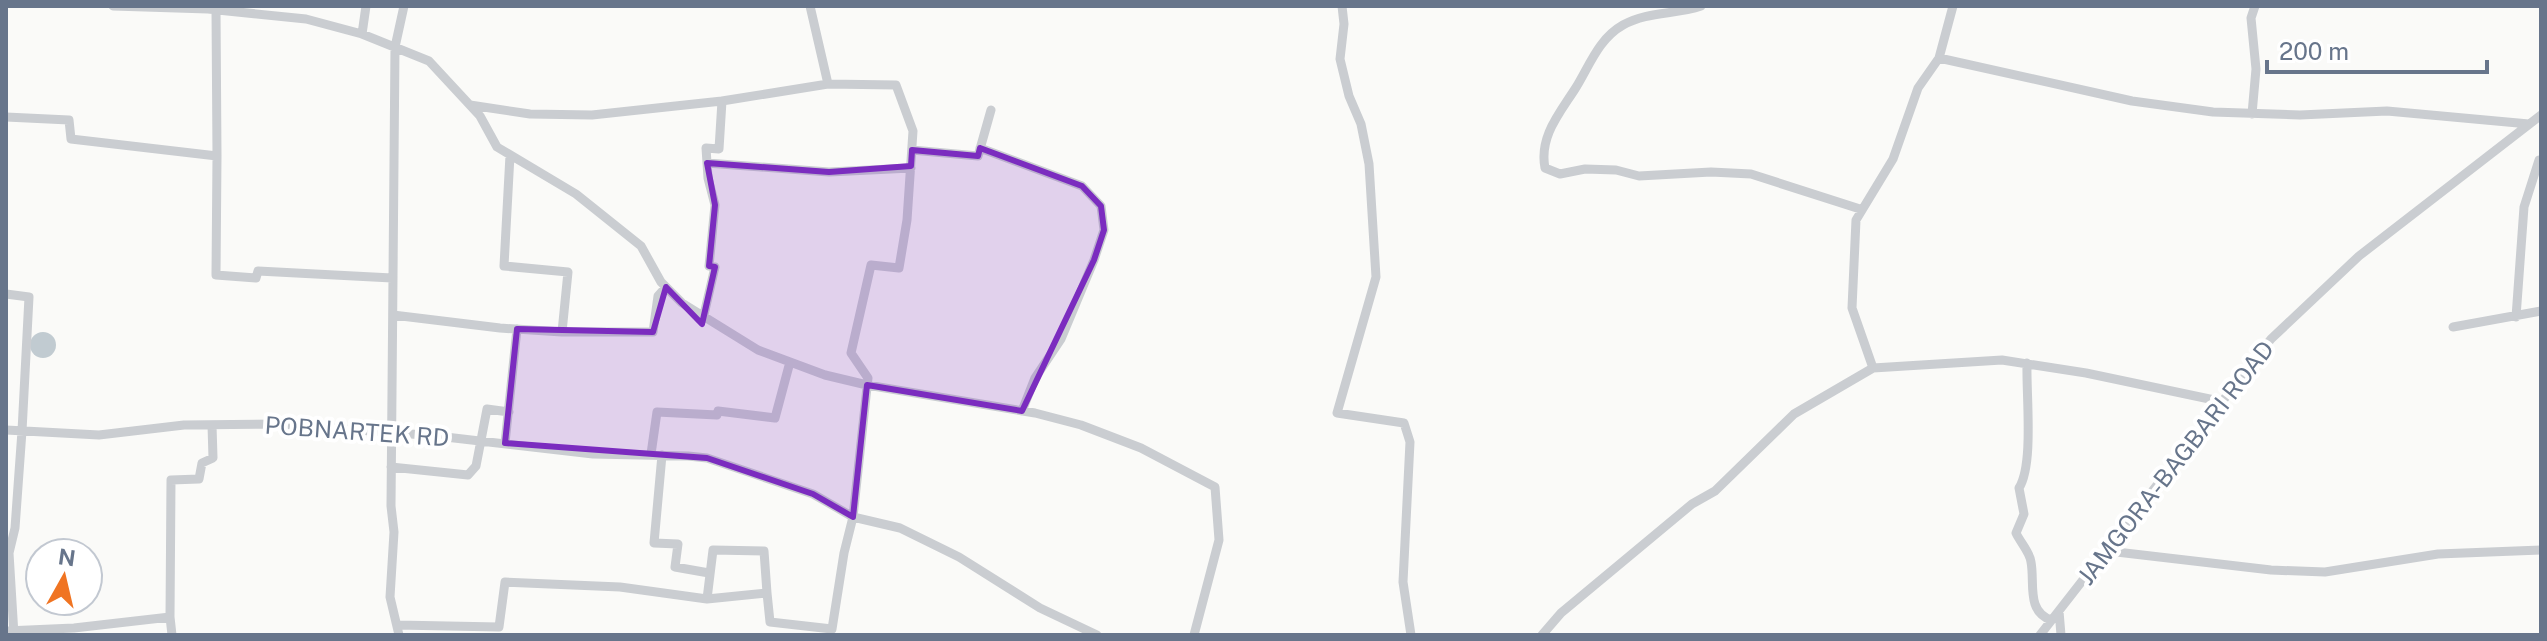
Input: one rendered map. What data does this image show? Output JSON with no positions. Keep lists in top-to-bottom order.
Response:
{
  "streets": {
    "street": ["POBNARTEK RD", "JAMGORA-BAGBARI ROAD"]
  },
  "scale_bar": "200 m",
  "north": "top"
}
